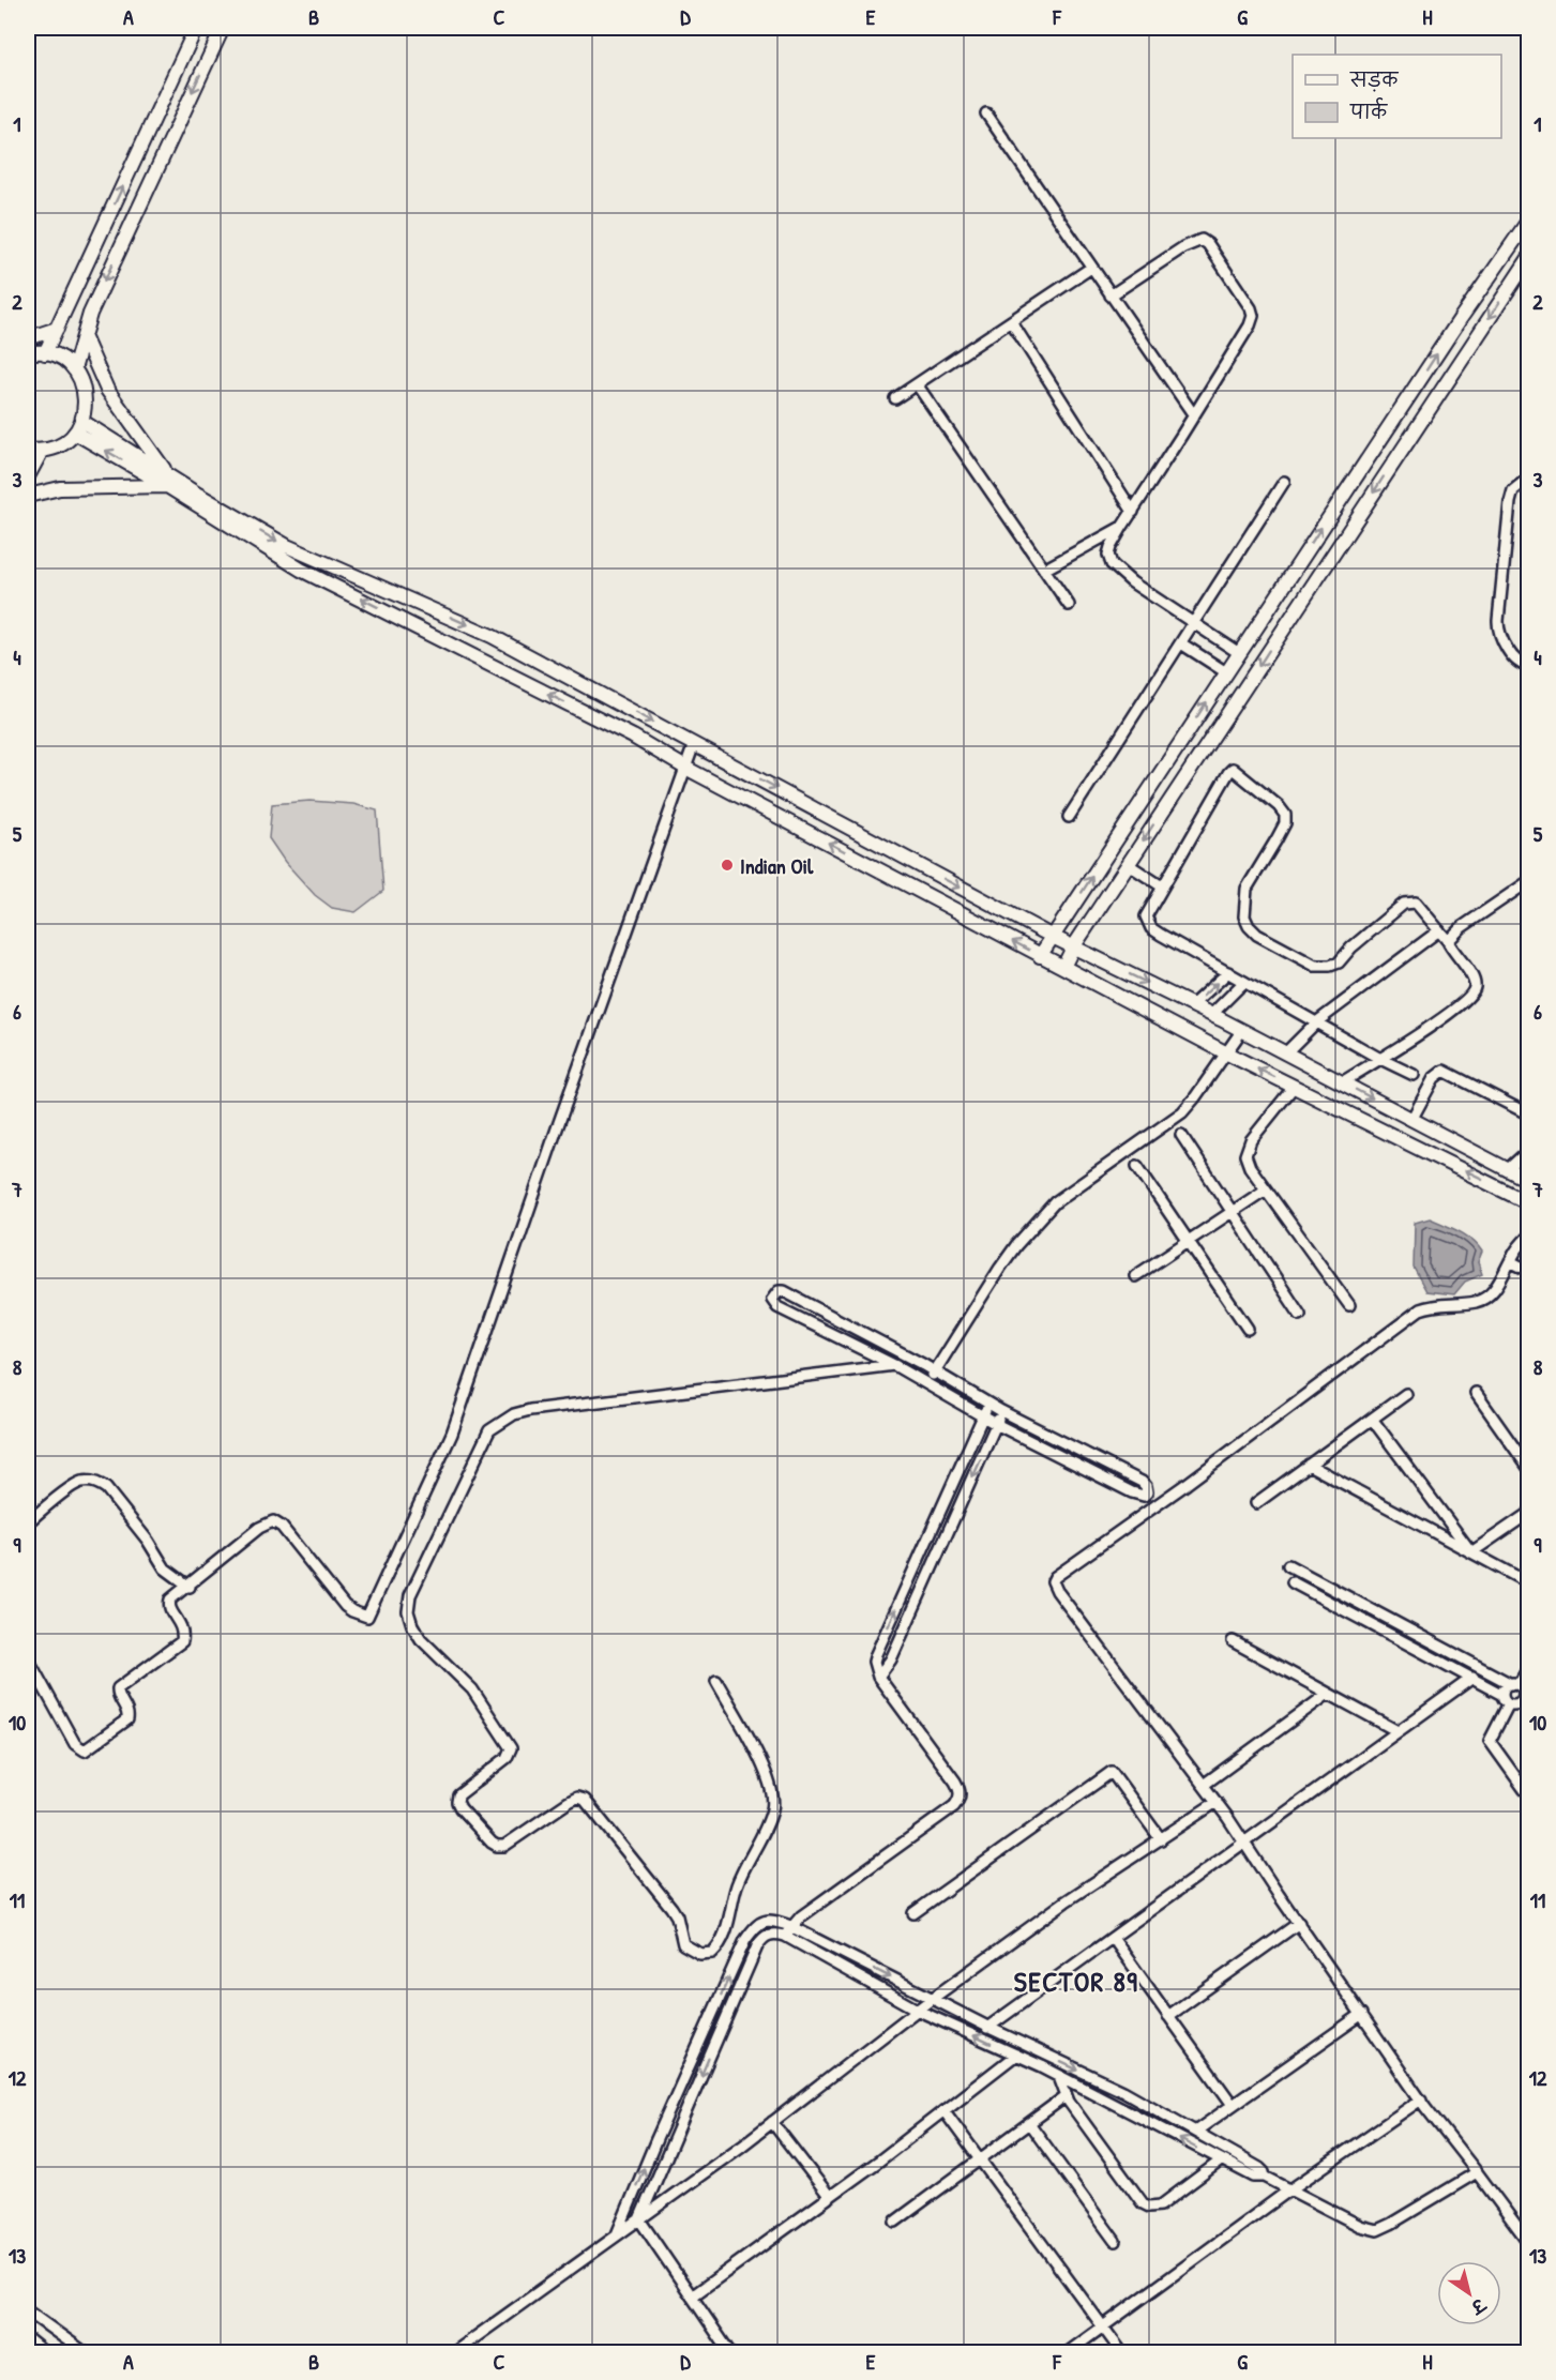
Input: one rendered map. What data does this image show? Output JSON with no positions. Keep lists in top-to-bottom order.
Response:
{
  "districts": ["SECTOR 89"],
  "places": ["Indian Oil"],
  "legend": ["सड़क", "पार्क"],
  "north": "bottom right",
  "grid": {
    "columns": [
      "A",
      "B",
      "C",
      "D",
      "E",
      "F",
      "G",
      "H"
    ],
    "rows": [
      "1",
      "2",
      "3",
      "4",
      "5",
      "6",
      "7",
      "8",
      "9",
      "10",
      "11",
      "12",
      "13"
    ]
  }
}
